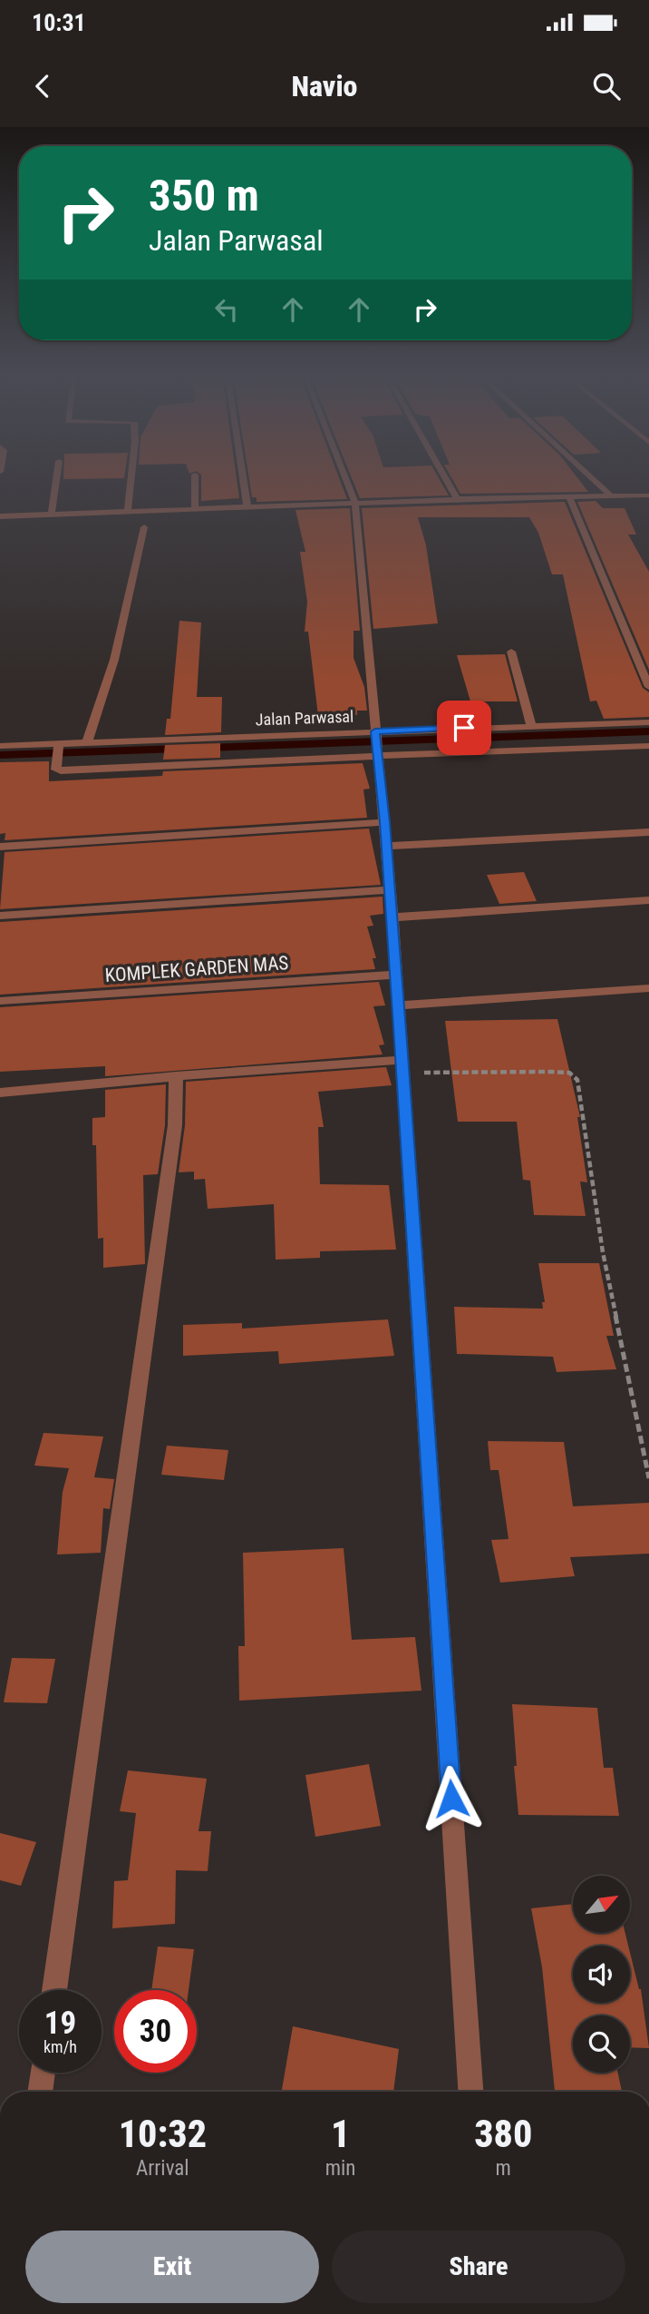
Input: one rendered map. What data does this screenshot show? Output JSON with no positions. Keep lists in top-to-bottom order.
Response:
{
  "streets": {
    "street": ["Jalan Parwasal", "KOMPLEK GARDEN MAS"]
  },
  "north": "top right",
  "page": {
    "status": "10:31",
    "header": "Navio",
    "turn": ["350 m", "Jalan Parwasal"],
    "speed": "19 km/h",
    "limit": "30",
    "eta": [
      "10:32",
      "Arrival",
      "1",
      "min",
      "380",
      "m"
    ],
    "buttons": ["Exit", "Share"]
  }
}
